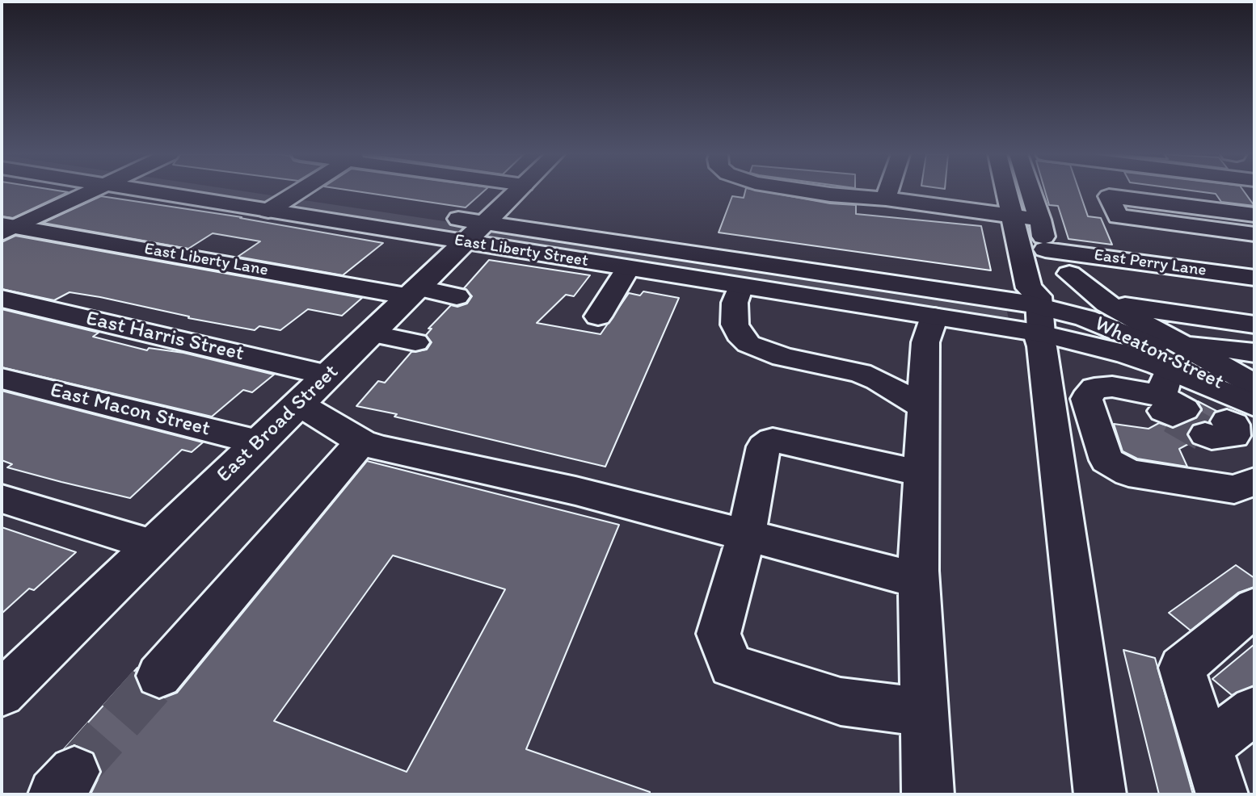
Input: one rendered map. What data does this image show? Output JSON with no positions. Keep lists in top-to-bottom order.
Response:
{
  "streets": {
    "main road": [
      "East Liberty Street",
      "East Liberty Lane",
      "East Perry Lane",
      "East Harris Street",
      "Wheaton Street",
      "East Macon Street",
      "East Broad Street"
    ]
  },
  "crossings": [
    ["East Liberty Street", "Wheaton Street"],
    ["East Liberty Street", "East Broad Street"],
    ["East Liberty Lane", "East Broad Street"],
    ["East Harris Street", "East Broad Street"],
    ["East Macon Street", "East Broad Street"]
  ]
}
